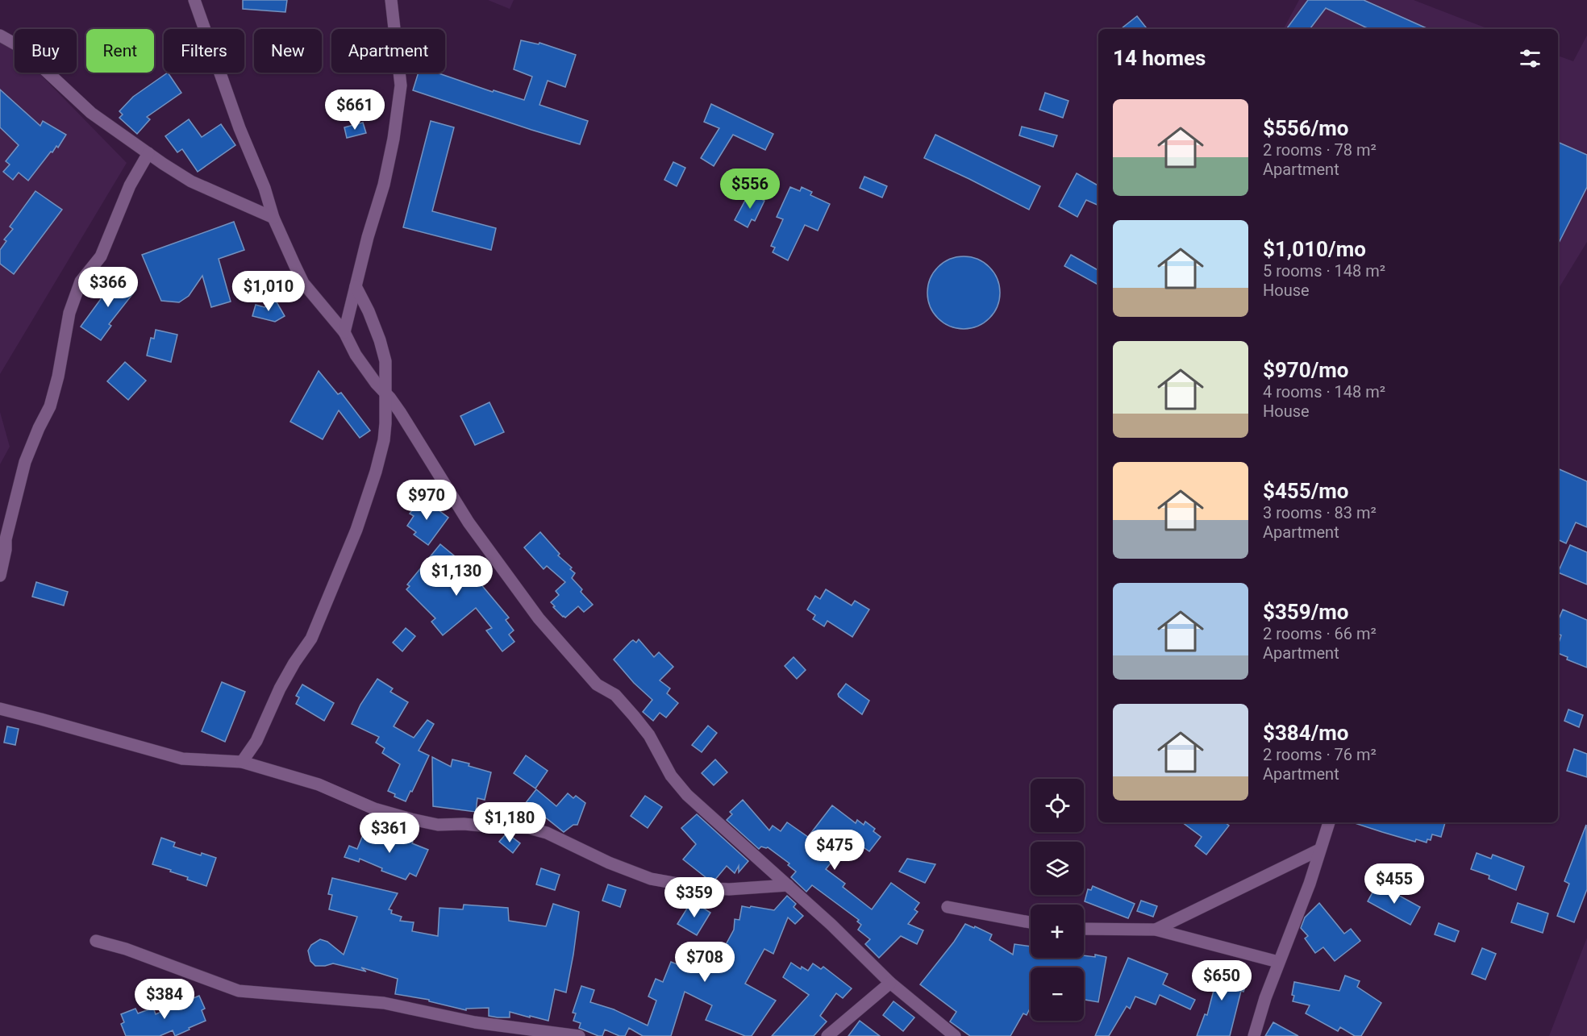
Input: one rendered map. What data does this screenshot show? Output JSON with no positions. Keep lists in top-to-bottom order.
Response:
{
  "page": {
    "chip": [
      "Buy",
      "Rent",
      "Filters",
      "New",
      "Apartment"
    ],
    "heading": "14 homes",
    "list": [
      {
        "name": "$556/mo",
        "note": "2 rooms · 78 m² · Apartment"
      },
      {
        "name": "$1,010/mo",
        "note": "5 rooms · 148 m² · House"
      },
      {
        "name": "$970/mo",
        "note": "4 rooms · 148 m² · House"
      },
      {
        "name": "$455/mo",
        "note": "3 rooms · 83 m² · Apartment"
      },
      {
        "name": "$359/mo",
        "note": "2 rooms · 66 m² · Apartment"
      },
      {
        "name": "$384/mo",
        "note": "2 rooms · 76 m² · Apartment"
      }
    ],
    "price": [
      "$661",
      "$556",
      "$366",
      "$1,010",
      "$970",
      "$1,130",
      "$1,180",
      "$361",
      "$475",
      "$455",
      "$359",
      "$708",
      "$650",
      "$384"
    ],
    "map_buttons": ["+", "−"]
  }
}
